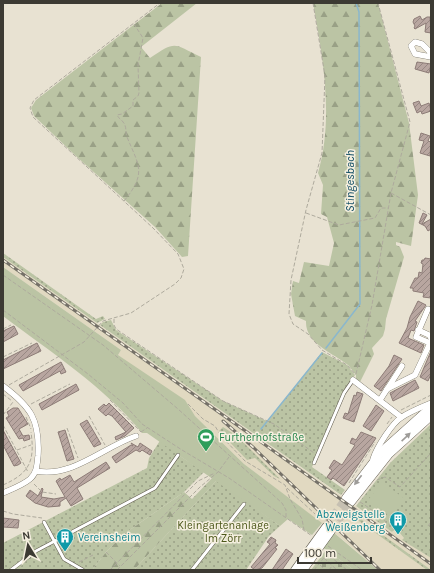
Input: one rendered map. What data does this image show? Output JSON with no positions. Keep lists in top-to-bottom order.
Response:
{
  "water": ["Stingesbach"],
  "parks": ["Kleingartenanlage Im Zörr"],
  "places": {
    "sports": ["Furtherhofstraße"],
    "building": ["Abzweigstelle Weißenberg", "Vereinsheim"]
  },
  "scale_bar": "100 m",
  "north": "top"
}
